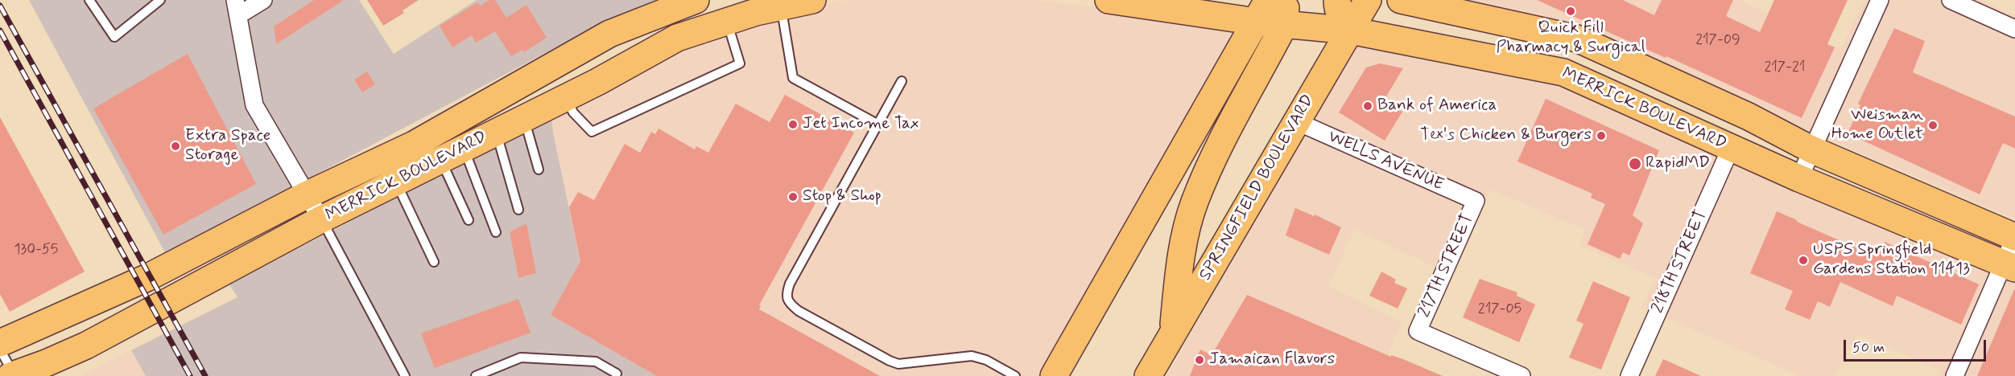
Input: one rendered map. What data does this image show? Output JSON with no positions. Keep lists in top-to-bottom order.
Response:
{
  "streets": {
    "main road": ["MERRICK BOULEVARD", "SPRINGFIELD BOULEVARD"],
    "street": ["WELLS AVENUE", "218TH STREET", "217TH STREET"]
  },
  "crossings": [
    ["MERRICK BOULEVARD", "SPRINGFIELD BOULEVARD"],
    ["MERRICK BOULEVARD", "218TH STREET"],
    ["WELLS AVENUE", "SPRINGFIELD BOULEVARD"],
    ["WELLS AVENUE", "217TH STREET"]
  ],
  "places": [
    "Quick Fill Pharmacy & Surgical",
    "Bank of America",
    "Jet Income Tax",
    "Weisman Home Outlet",
    "Tex's Chicken & Burgers",
    "Extra Space Storage",
    "RapidMD",
    "Stop & Shop",
    "USPS Springfield Gardens Station 11413",
    "Jamaican Flavors"
  ],
  "house_numbers": [
    "217-09",
    "217-21",
    "130-55",
    "217-05"
  ],
  "scale_bar": "50 m"
}
